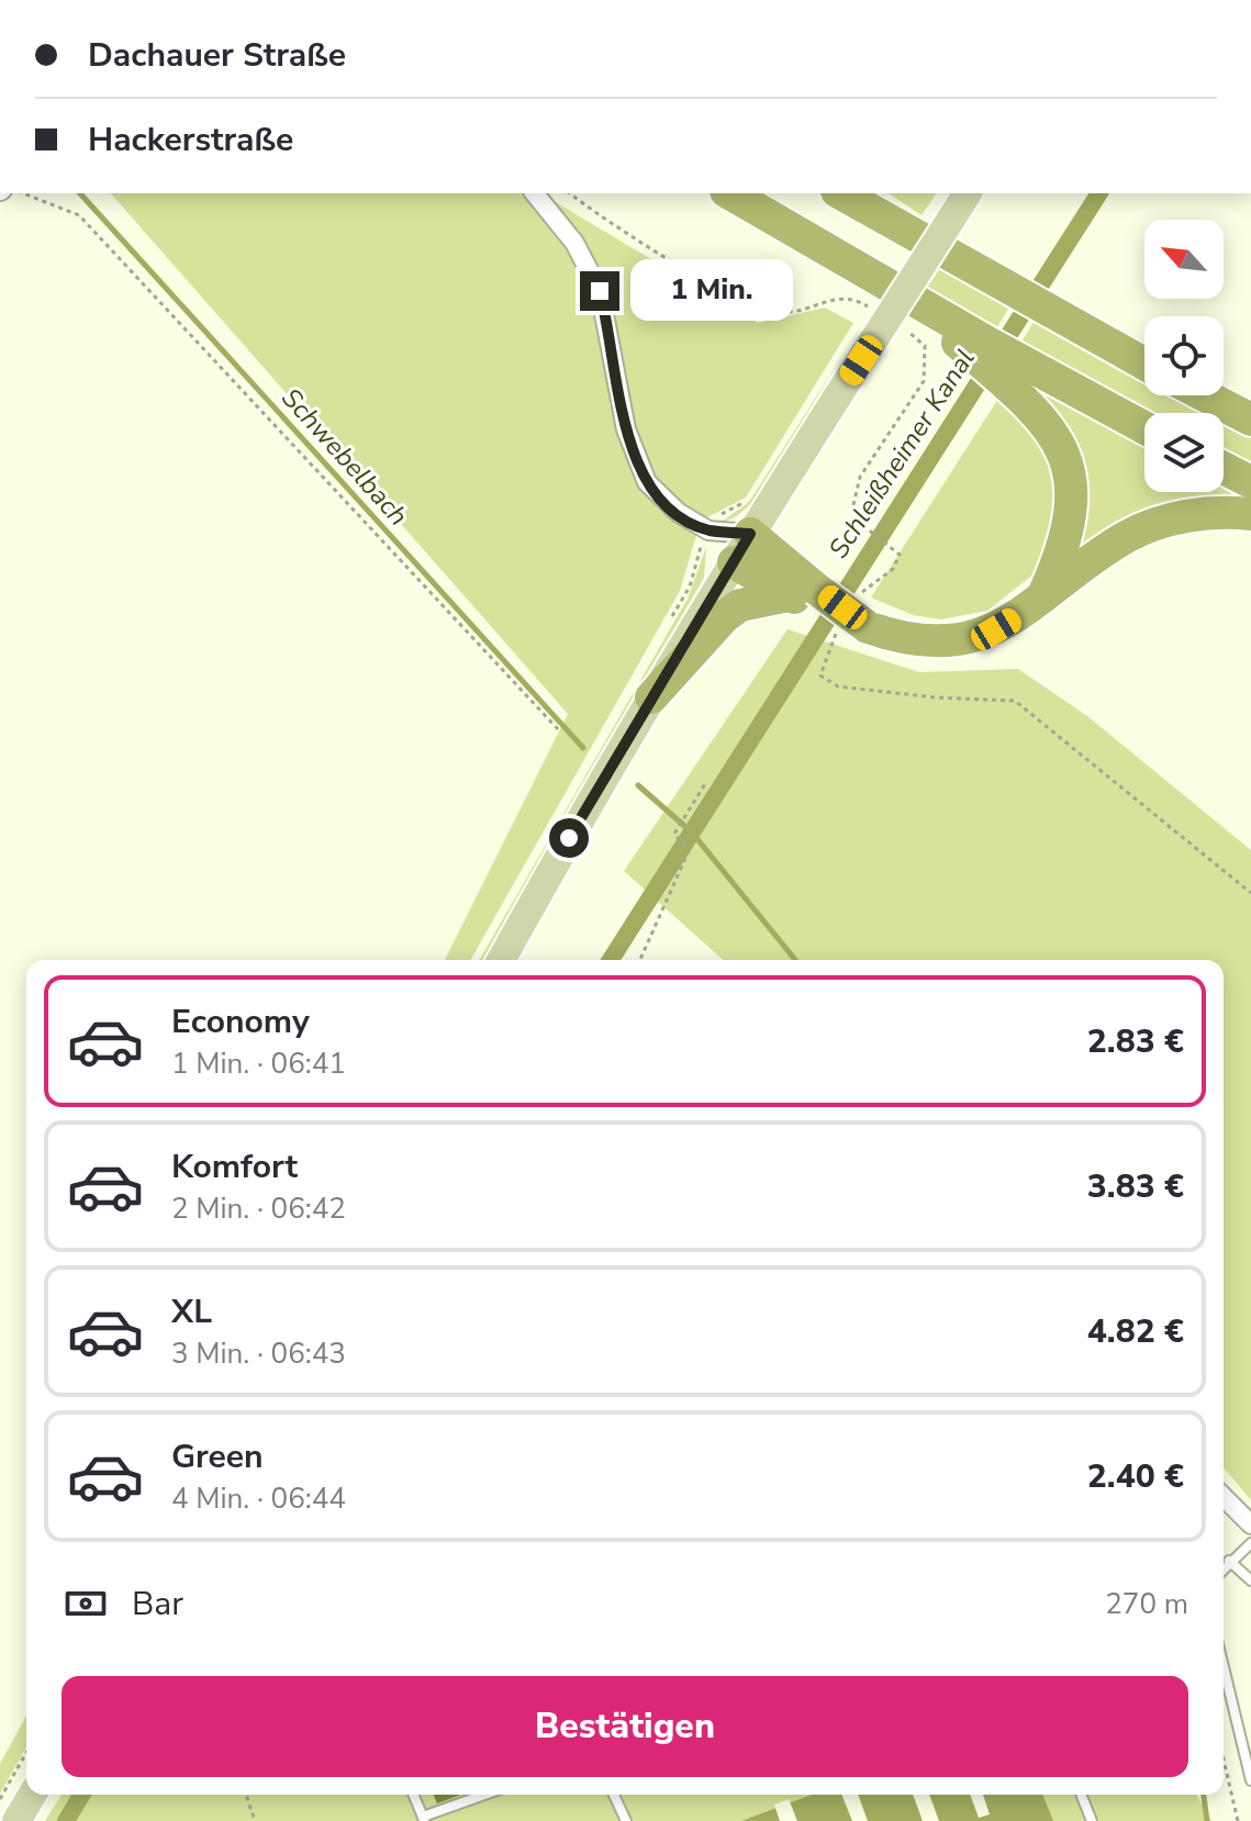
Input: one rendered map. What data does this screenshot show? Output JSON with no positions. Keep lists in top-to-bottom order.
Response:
{
  "water": ["Schleißheimer Kanal", "Schwebelbach"],
  "north": "top left",
  "page": {
    "banner": ["Dachauer Straße", "Hackerstraße"],
    "bubble": "1 Min.",
    "list": [
      {
        "name": "Economy",
        "note": "1 Min. · 06:41",
        "value": "2.83 €"
      },
      {
        "name": "Komfort",
        "note": "2 Min. · 06:42",
        "value": "3.83 €"
      },
      {
        "name": "XL",
        "note": "3 Min. · 06:43",
        "value": "4.82 €"
      },
      {
        "name": "Green",
        "note": "4 Min. · 06:44",
        "value": "2.40 €"
      }
    ],
    "pay": ["Bar", "270 m"],
    "buttons": "Bestätigen"
  }
}
